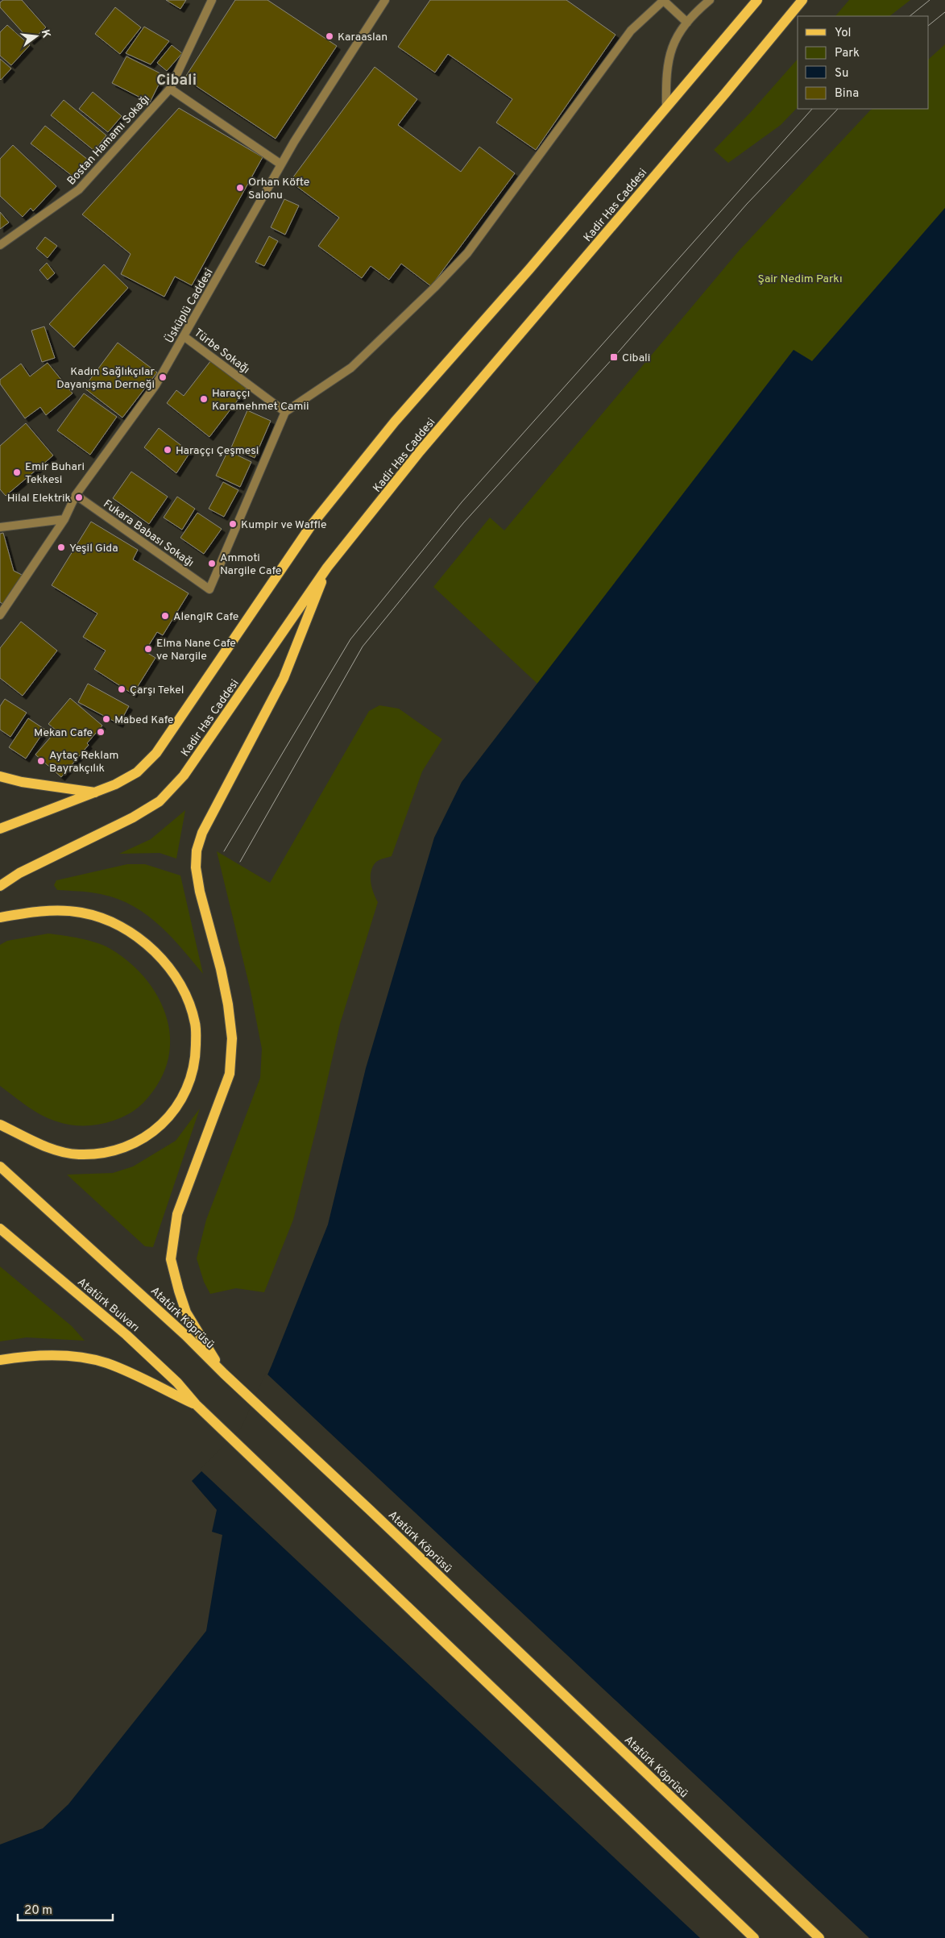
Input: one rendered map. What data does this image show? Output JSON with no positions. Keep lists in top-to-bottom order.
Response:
{
  "streets": {
    "main road": ["Kadir Has Caddesi", "Atatürk Bulvarı", "Atatürk Köprüsü"],
    "street": [
      "Bostan Hamamı Sokağı",
      "Üsküplü Caddesi",
      "Türbe Sokağı",
      "Fukara Babası Sokağı"
    ]
  },
  "crossings": [
    ["Üsküplü Caddesi", "Türbe Sokağı"],
    ["Üsküplü Caddesi", "Fukara Babası Sokağı"],
    ["Türbe Sokağı", "Fukara Babası Sokağı"]
  ],
  "districts": ["Cibali"],
  "parks": ["Şair Nedim Parkı"],
  "places": {
    "other": [
      "Karaaslan",
      "Orhan Köfte Salonu",
      "Kadın Sağlıkçılar Dayanışma Derneği",
      "Haraççı Karamehmet Camii",
      "Haraççı Çeşmesi",
      "Emir Buhari Tekkesi",
      "Hilal Elektrik",
      "Kumpir ve Waffle",
      "Yeşil Gida",
      "Ammoti Nargile Cafe",
      "AlengiR Cafe",
      "Elma Nane Cafe ve Nargile",
      "Çarşı Tekel",
      "Mabed Kafe",
      "Mekan Cafe",
      "Aytaç Reklam Bayrakçılık"
    ],
    "transit": ["Cibali"]
  },
  "legend": [
    "Yol",
    "Park",
    "Su",
    "Bina"
  ],
  "scale_bar": "20 m",
  "north": "right"
}
